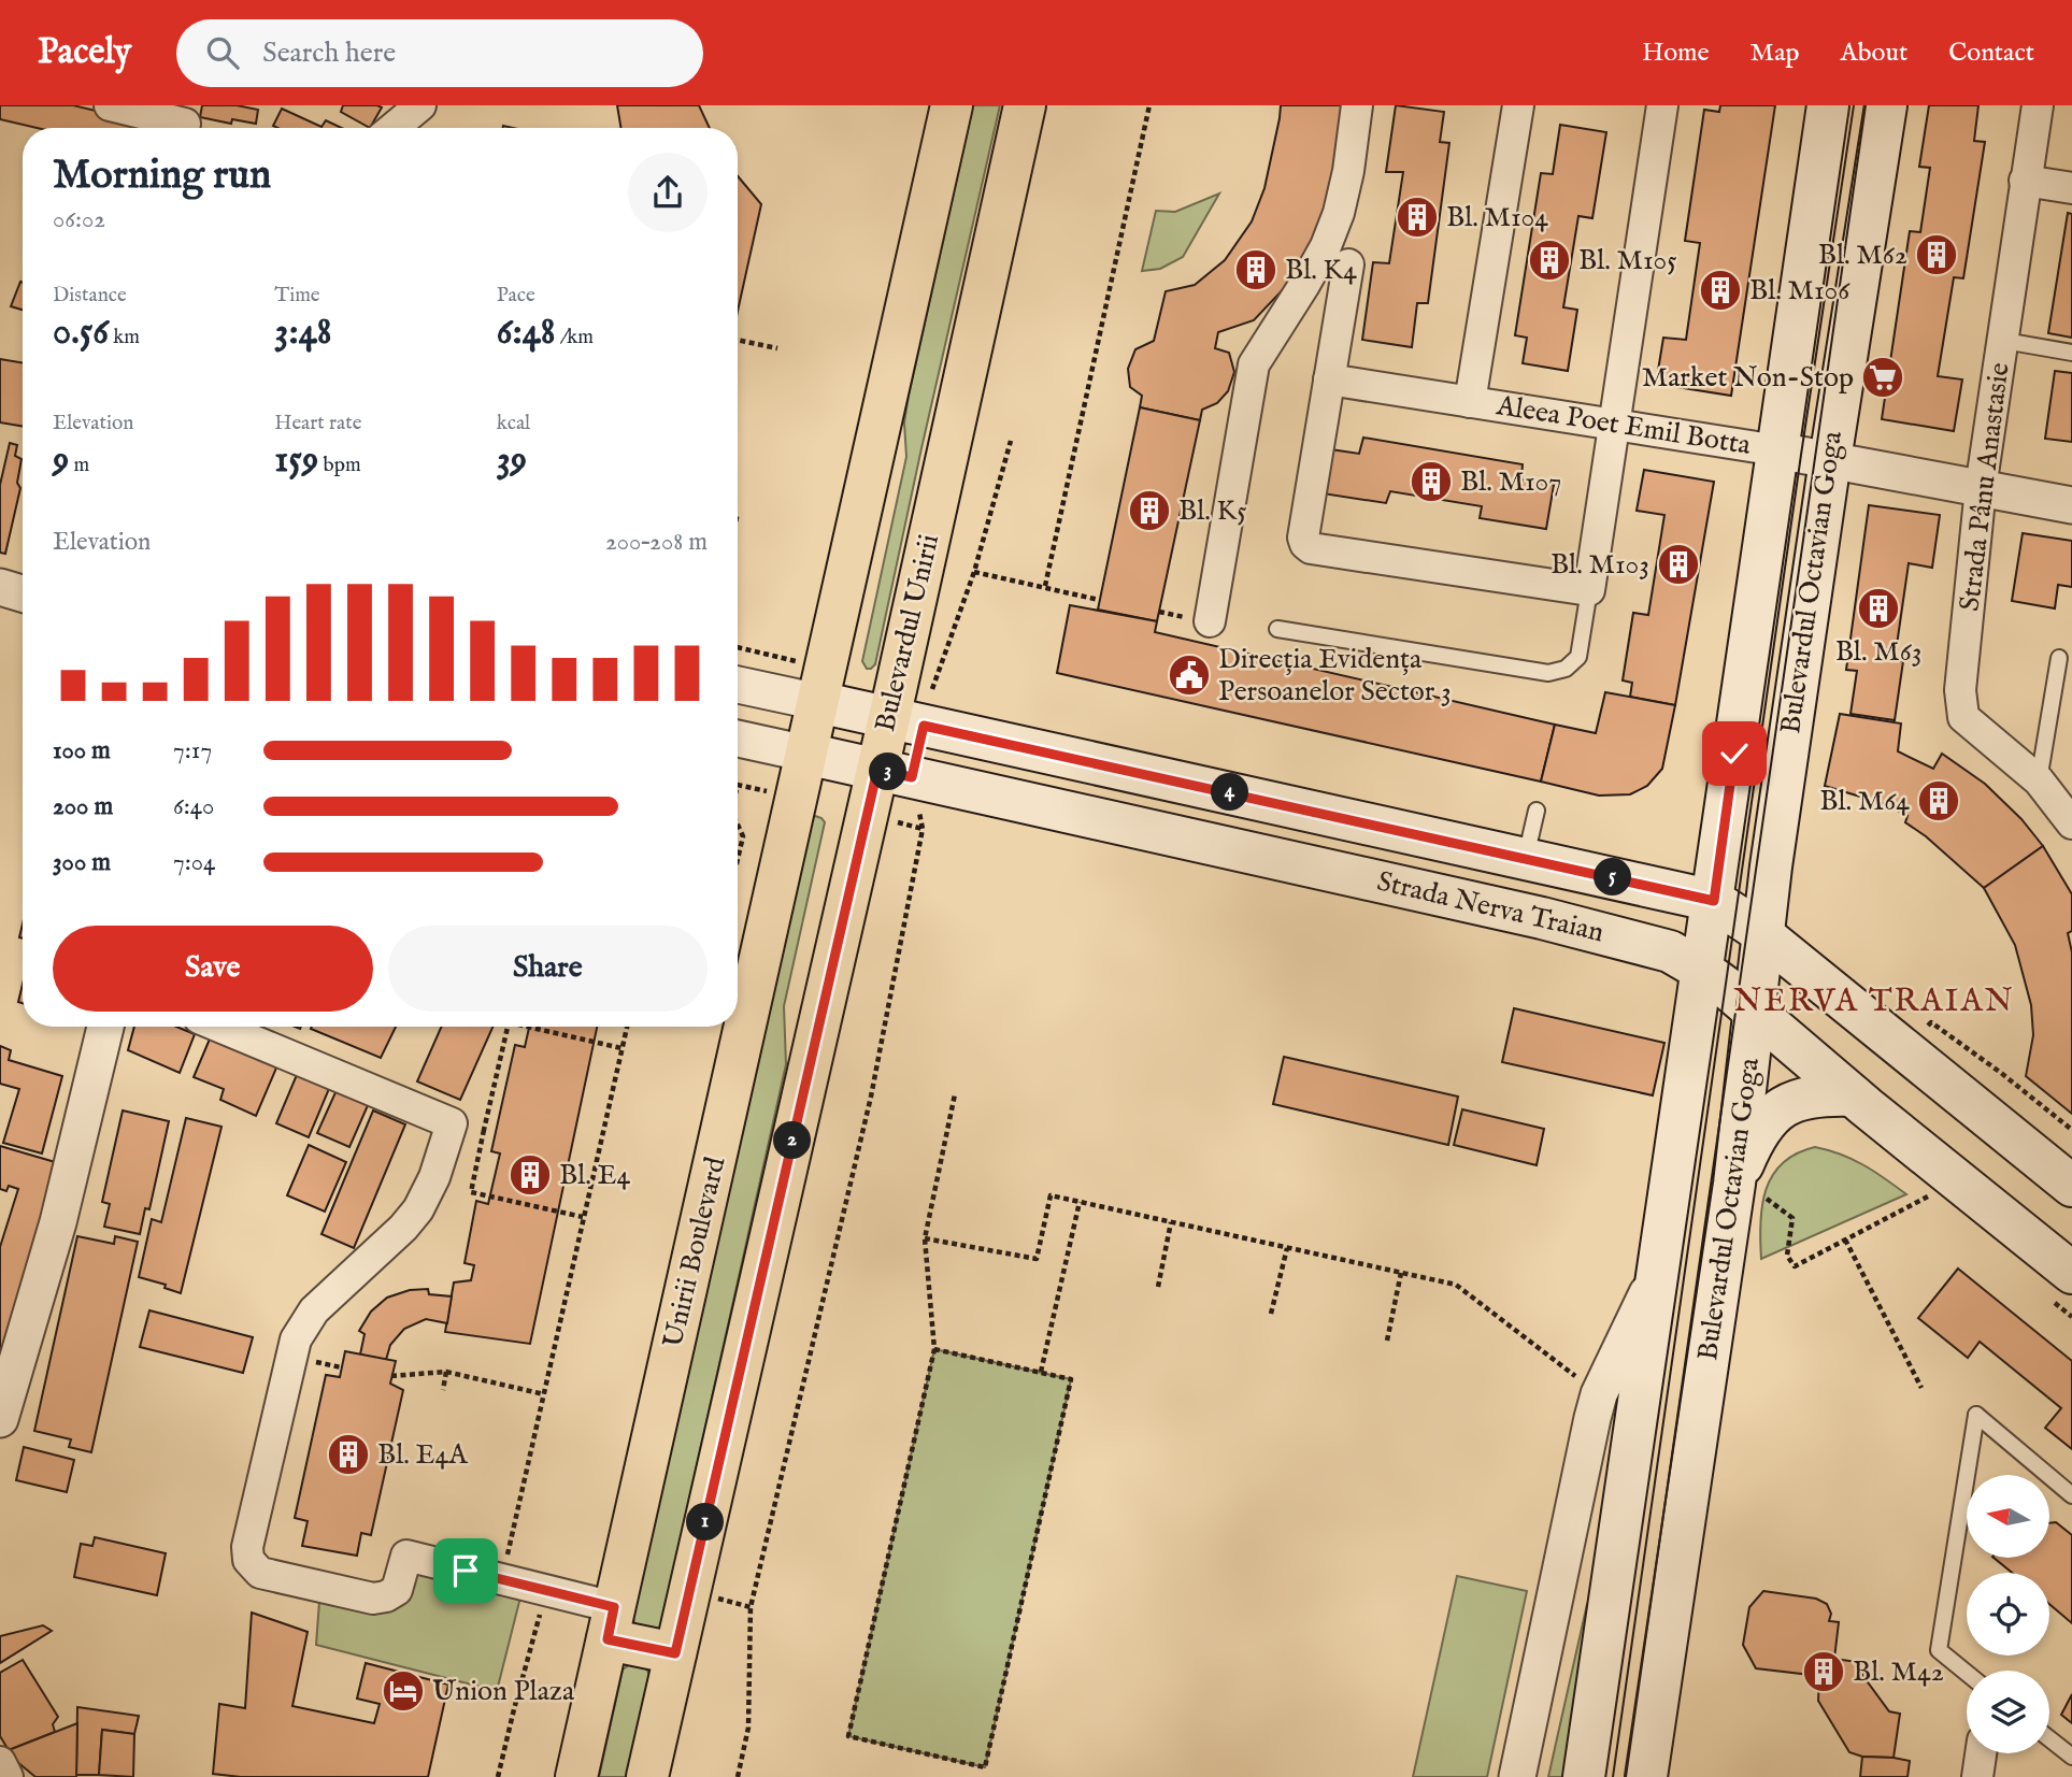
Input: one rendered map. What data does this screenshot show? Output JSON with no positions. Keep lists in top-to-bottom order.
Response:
{
  "streets": {
    "main road": [
      "Bulevardul Octavian Goga",
      "Bulevardul Unirii",
      "Strada Nerva Traian",
      "Unirii Boulevard"
    ],
    "street": ["Aleea Poet Emil Botta", "Strada Pânu Anastasie"]
  },
  "crossings": [
    ["Aleea Poet Emil Botta", "Bulevardul Octavian Goga"],
    ["Bulevardul Octavian Goga", "Strada Nerva Traian"],
    ["Bulevardul Unirii", "Strada Nerva Traian"],
    ["Strada Nerva Traian", "Unirii Boulevard"]
  ],
  "districts": ["NERVA TRAIAN"],
  "places": {
    "building": [
      "Bl. M104",
      "Bl. M62",
      "Bl. M105",
      "Bl. K4",
      "Bl. M106",
      "Bl. M107",
      "Bl. K5",
      "Bl. M103",
      "Bl. M63",
      "Bl. M64",
      "Bl. E4",
      "Bl. E4A",
      "Bl. M42"
    ],
    "supermarket": ["Market Non-Stop"],
    "public building": ["Direcția Evidența Persoanelor Sector 3"],
    "hotel": ["Union Plaza"]
  },
  "north": "left",
  "page": {
    "header": "Pacely",
    "search": "Search here",
    "nav": [
      "Home",
      "Map",
      "About",
      "Contact"
    ],
    "heading": ["Morning run", "06:02"],
    "stats": [
      ["Distance", "0.56 km"],
      ["Time", "3:48"],
      ["Pace", "6:48 /km"],
      ["Elevation", "9 m"],
      ["Heart rate", "159 bpm"],
      ["kcal", "39"]
    ],
    "chart": ["Elevation", "200–208 m"],
    "list": [
      {
        "name": "100 m",
        "note": "7:17"
      },
      {
        "name": "200 m",
        "note": "6:40"
      },
      {
        "name": "300 m",
        "note": "7:04"
      }
    ],
    "pins": [
      "3",
      "4",
      "5",
      "2",
      "1"
    ],
    "buttons": ["Save", "Share"]
  }
}
